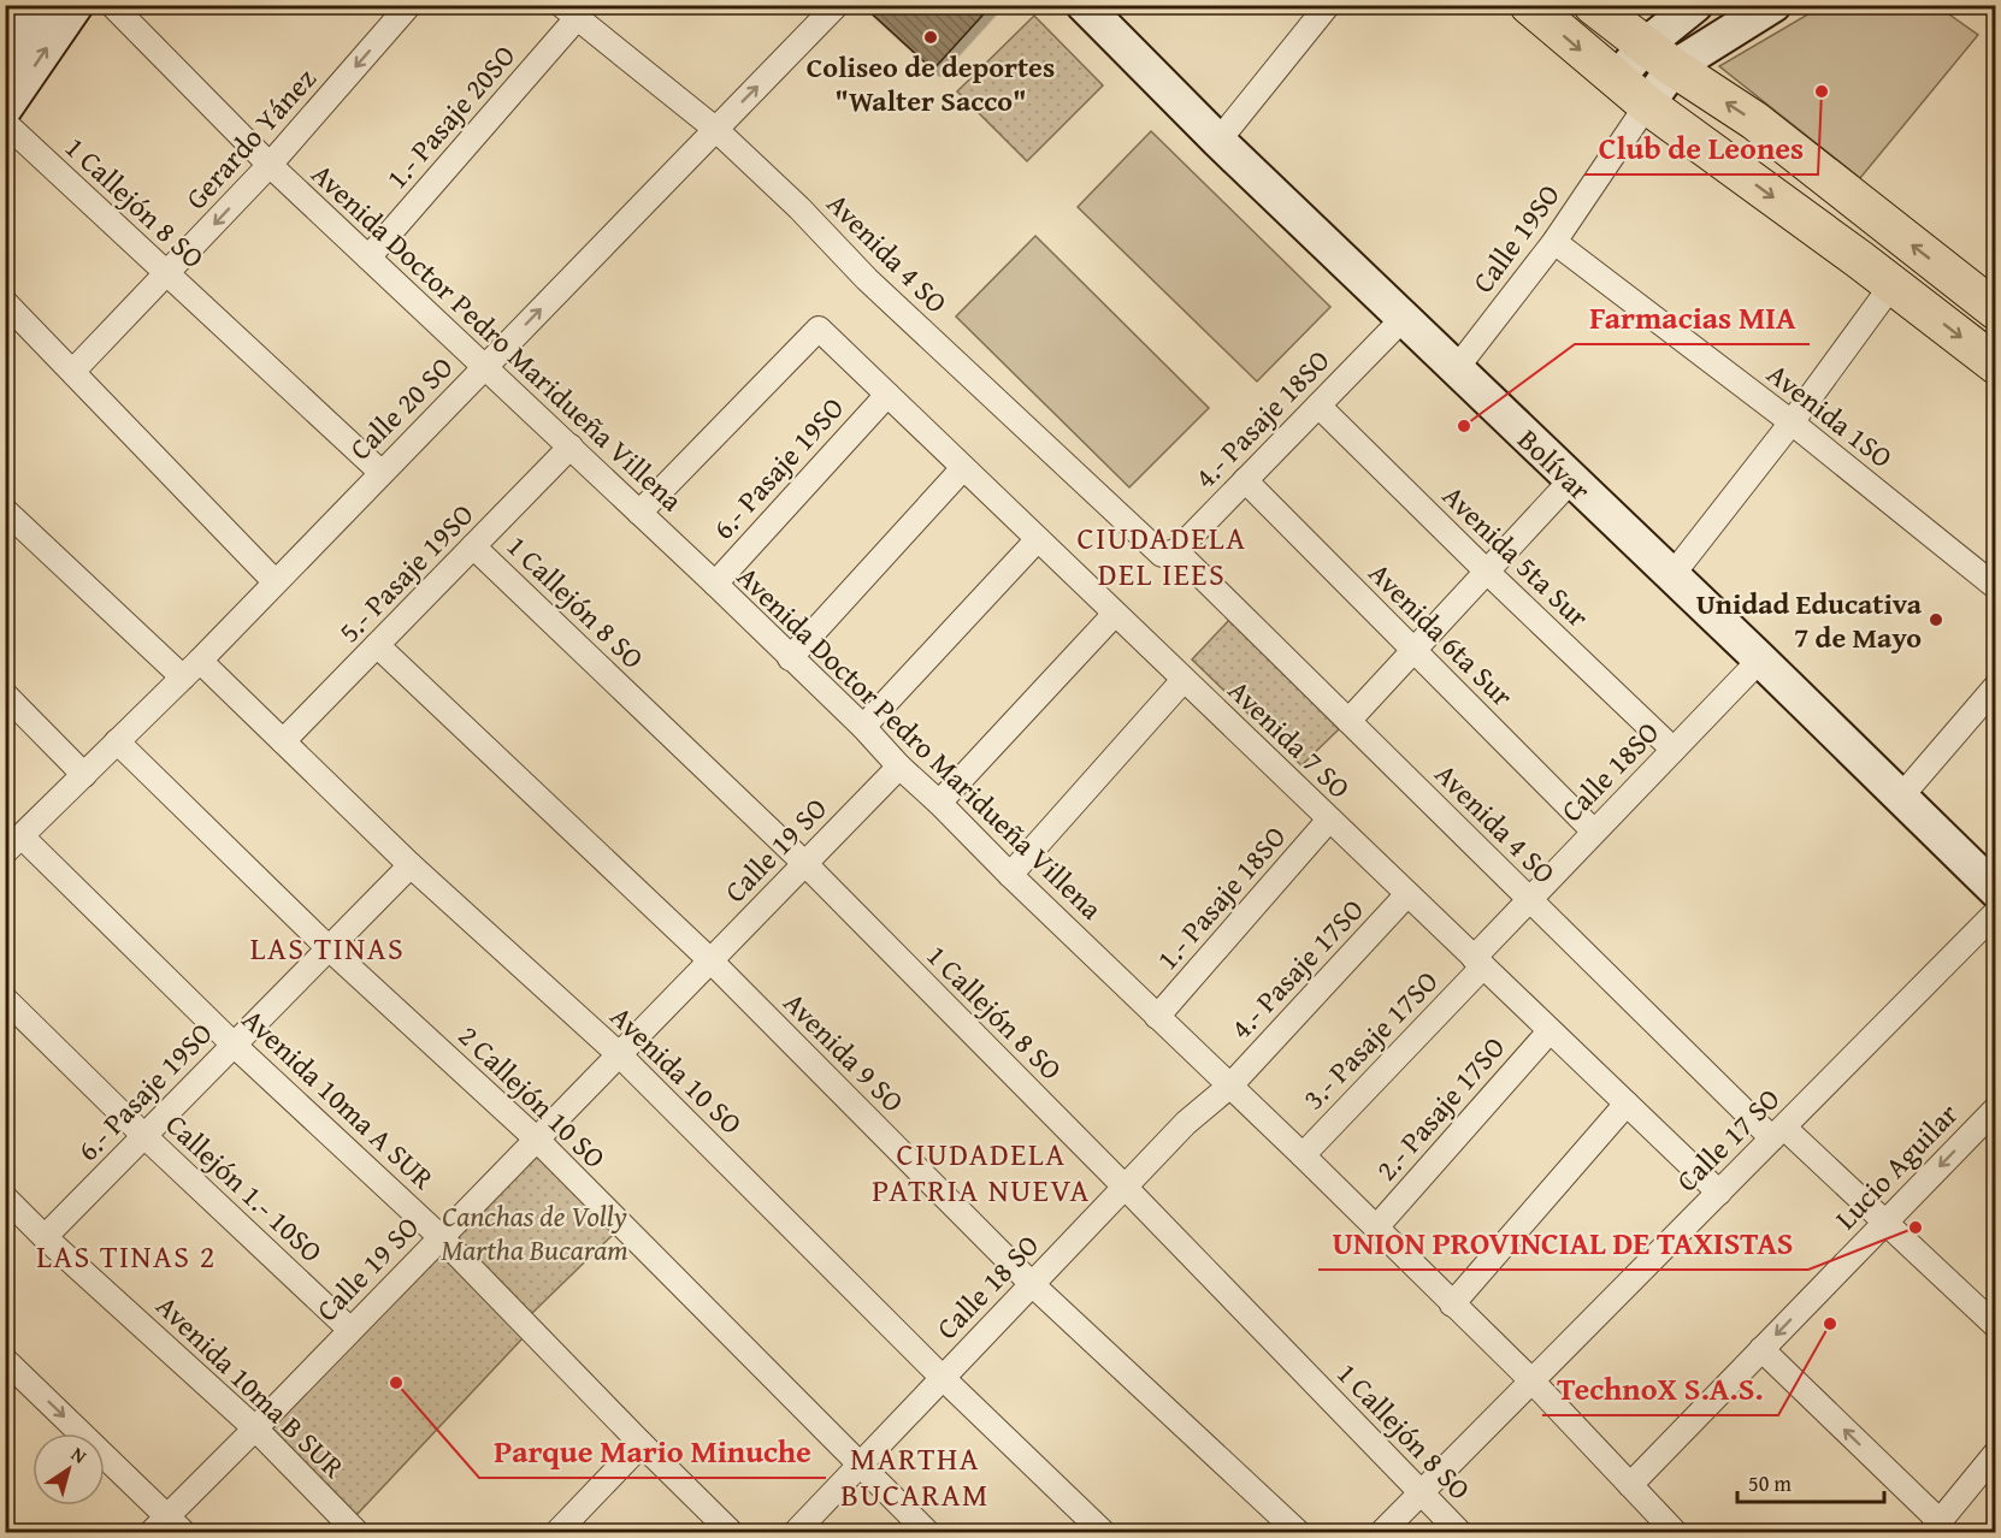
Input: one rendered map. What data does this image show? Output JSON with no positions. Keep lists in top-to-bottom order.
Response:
{
  "streets": {
    "street": [
      "1.- Pasaje 20SO",
      "Gerardo Yánez",
      "1 Callejón 8 SO",
      "Calle 19SO",
      "Avenida 4 SO",
      "Avenida Doctor Pedro Maridueña Villena",
      "Calle 20 SO",
      "Avenida 1SO",
      "4.- Pasaje 18SO",
      "Bolívar",
      "6.- Pasaje 19SO",
      "Avenida 5ta Sur",
      "5.- Pasaje 19SO",
      "Avenida 6ta Sur",
      "Avenida 7 SO",
      "Calle 18SO",
      "Calle 19 SO",
      "1.- Pasaje 18SO",
      "4.- Pasaje 17SO",
      "3.- Pasaje 17SO",
      "Avenida 9 SO",
      "Avenida 10 SO",
      "2 Callejón 10 SO",
      "Avenida 10ma A SUR",
      "2.- Pasaje 17SO",
      "Calle 17 SO",
      "Lucio Aguilar",
      "Callejón 1.- 10SO",
      "Calle 18 SO",
      "Avenida 10ma B SUR"
    ]
  },
  "crossings": [
    ["1.- Pasaje 20SO", "Avenida 4 SO"],
    ["1.- Pasaje 20SO", "Avenida Doctor Pedro Maridueña Villena"],
    ["Gerardo Yánez", "1 Callejón 8 SO"],
    ["Gerardo Yánez", "Avenida Doctor Pedro Maridueña Villena"],
    ["1 Callejón 8 SO", "Calle 20 SO"],
    ["1 Callejón 8 SO", "5.- Pasaje 19SO"],
    ["1 Callejón 8 SO", "Calle 19 SO"],
    ["1 Callejón 8 SO", "Calle 17 SO"],
    ["1 Callejón 8 SO", "Calle 18 SO"],
    ["Calle 19SO", "Avenida 1SO"],
    ["Calle 19SO", "Bolívar"],
    ["Avenida 4 SO", "Calle 20 SO"],
    ["Avenida 4 SO", "4.- Pasaje 18SO"],
    ["Avenida 4 SO", "Calle 18SO"],
    ["Avenida 4 SO", "Calle 17 SO"],
    ["Avenida 4 SO", "Lucio Aguilar"],
    ["Avenida Doctor Pedro Maridueña Villena", "Calle 20 SO"],
    ["Avenida Doctor Pedro Maridueña Villena", "6.- Pasaje 19SO"],
    ["Avenida Doctor Pedro Maridueña Villena", "5.- Pasaje 19SO"],
    ["Avenida Doctor Pedro Maridueña Villena", "Avenida 7 SO"],
    ["Avenida Doctor Pedro Maridueña Villena", "Calle 19 SO"],
    ["Avenida Doctor Pedro Maridueña Villena", "1.- Pasaje 18SO"],
    ["Avenida Doctor Pedro Maridueña Villena", "4.- Pasaje 17SO"],
    ["Avenida Doctor Pedro Maridueña Villena", "3.- Pasaje 17SO"],
    ["Avenida Doctor Pedro Maridueña Villena", "2.- Pasaje 17SO"],
    ["Avenida Doctor Pedro Maridueña Villena", "Calle 17 SO"],
    ["Avenida Doctor Pedro Maridueña Villena", "Lucio Aguilar"],
    ["Avenida Doctor Pedro Maridueña Villena", "Calle 18 SO"],
    ["Calle 20 SO", "Avenida 10 SO"],
    ["Calle 20 SO", "2 Callejón 10 SO"],
    ["Calle 20 SO", "Avenida 10ma A SUR"],
    ["4.- Pasaje 18SO", "Bolívar"],
    ["4.- Pasaje 18SO", "Avenida 5ta Sur"],
    ["4.- Pasaje 18SO", "Avenida 6ta Sur"],
    ["Bolívar", "Calle 18SO"],
    ["6.- Pasaje 19SO", "Avenida 7 SO"],
    ["6.- Pasaje 19SO", "Avenida 10 SO"],
    ["6.- Pasaje 19SO", "2 Callejón 10 SO"],
    ["6.- Pasaje 19SO", "Avenida 10ma A SUR"],
    ["6.- Pasaje 19SO", "Callejón 1.- 10SO"],
    ["6.- Pasaje 19SO", "Avenida 10ma B SUR"],
    ["Avenida 5ta Sur", "Calle 18SO"],
    ["5.- Pasaje 19SO", "Avenida 9 SO"],
    ["5.- Pasaje 19SO", "Avenida 10 SO"],
    ["Avenida 6ta Sur", "Calle 18SO"],
    ["Avenida 7 SO", "Calle 18SO"],
    ["Avenida 7 SO", "1.- Pasaje 18SO"],
    ["Avenida 7 SO", "4.- Pasaje 17SO"],
    ["Avenida 7 SO", "3.- Pasaje 17SO"],
    ["Avenida 7 SO", "2.- Pasaje 17SO"],
    ["Avenida 7 SO", "Calle 17 SO"],
    ["Calle 18SO", "3.- Pasaje 17SO"],
    ["Calle 19 SO", "Avenida 9 SO"],
    ["Calle 19 SO", "Avenida 10 SO"],
    ["Calle 19 SO", "2 Callejón 10 SO"],
    ["Calle 19 SO", "Avenida 10ma A SUR"],
    ["Calle 19 SO", "Callejón 1.- 10SO"],
    ["Calle 19 SO", "Avenida 10ma B SUR"],
    ["4.- Pasaje 17SO", "Calle 18 SO"],
    ["Avenida 9 SO", "Calle 18 SO"],
    ["Avenida 10 SO", "Calle 18 SO"],
    ["2 Callejón 10 SO", "Calle 18 SO"]
  ],
  "one_way": ["Gerardo Yánez", "Calle 20 SO", "Lucio Aguilar"],
  "districts": [
    "CIUDADELA DEL IEES",
    "LAS TINAS",
    "CIUDADELA PATRIA NUEVA",
    "LAS TINAS 2",
    "MARTHA BUCARAM"
  ],
  "parks": ["Canchas de Volly Martha Bucaram"],
  "places": [
    "Coliseo de deportes \"Walter Sacco\"",
    "Club de Leones",
    "Farmacias MIA",
    "Unidad Educativa 7 de Mayo",
    "UNION PROVINCIAL DE TAXISTAS",
    "TechnoX S.A.S.",
    "Parque Mario Minuche"
  ],
  "scale_bar": "50 m",
  "north": "top right"
}
